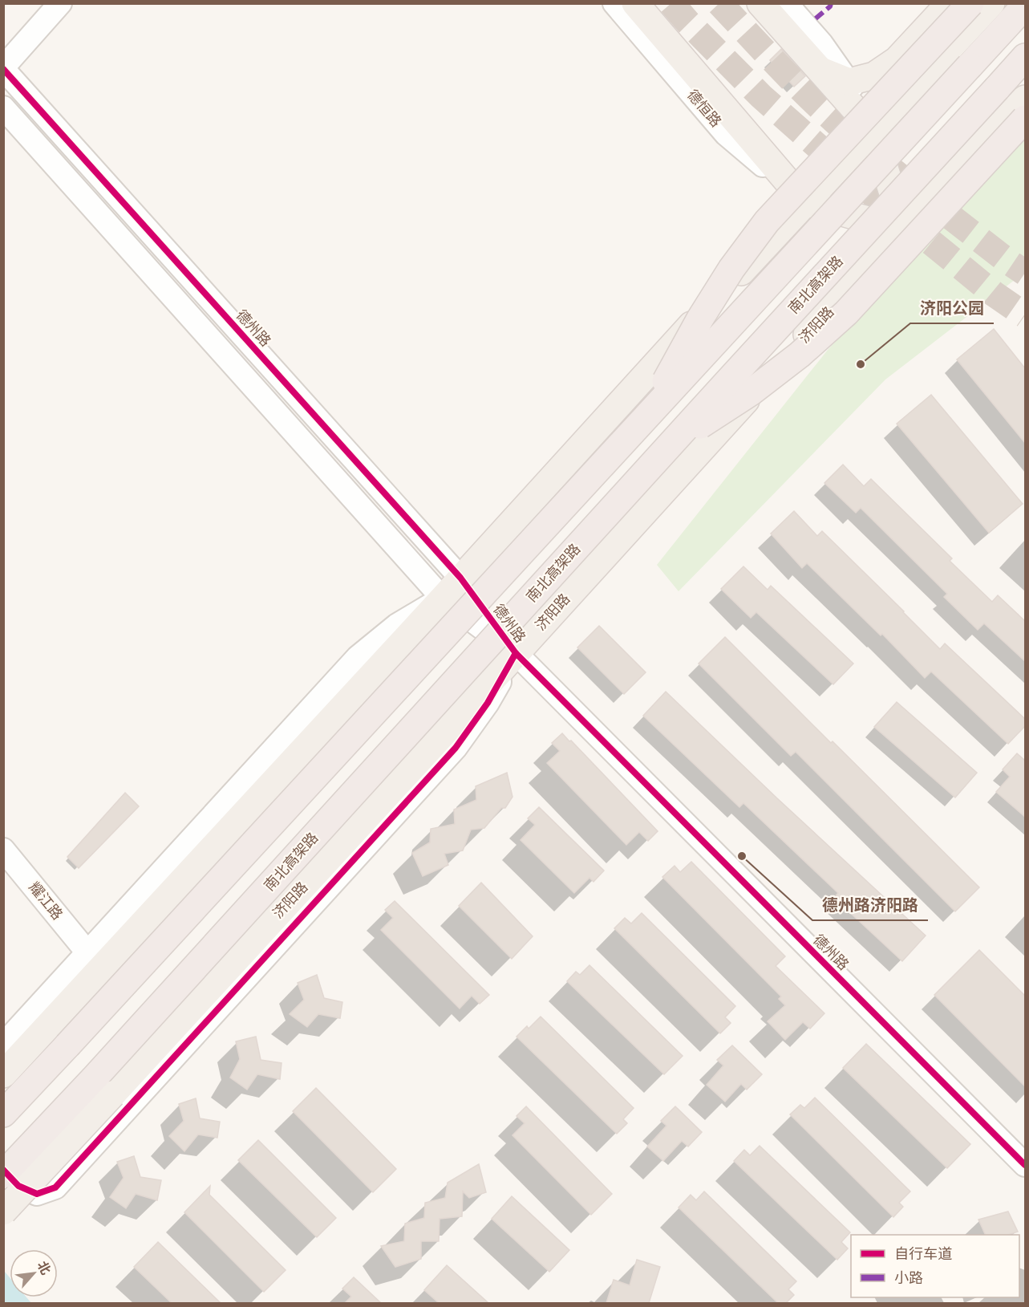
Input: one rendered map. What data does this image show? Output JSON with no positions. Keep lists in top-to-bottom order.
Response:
{
  "streets": {
    "highway": ["南北高架路"],
    "main road": ["济阳路"],
    "street": ["德恒路", "德州路", "耀江路"]
  },
  "crossings": [
    ["济阳路", "德州路"]
  ],
  "places": ["济阳公园", "德州路济阳路"],
  "legend": ["自行车道", "小路"],
  "north": "top right"
}
